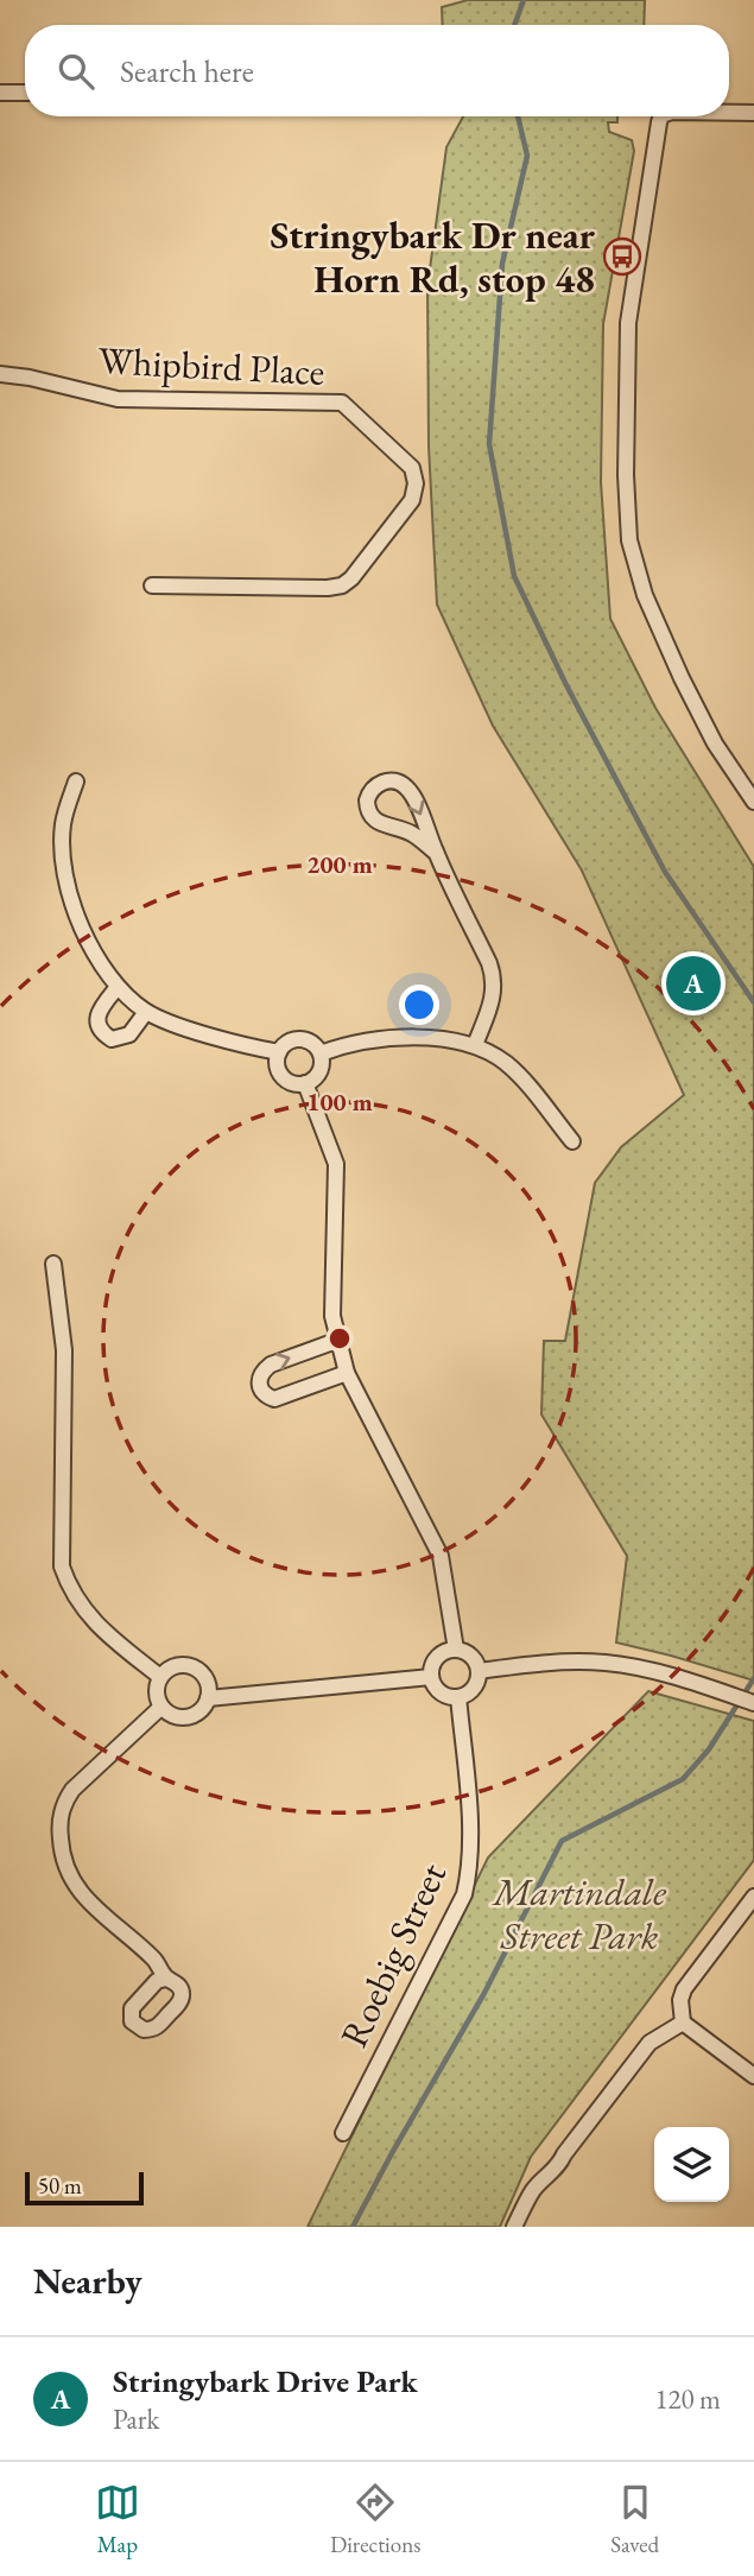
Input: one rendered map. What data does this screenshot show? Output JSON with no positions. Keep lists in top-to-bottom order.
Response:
{
  "streets": {
    "street": ["Whipbird Place", "Roebig Street"]
  },
  "parks": ["Martindale Street Park"],
  "places": {
    "bus stop": ["Stringybark Dr near Horn Rd, stop 48"]
  },
  "scale_bar": "50 m",
  "page": {
    "search": "Search here",
    "pins": "A",
    "scale": "50 m",
    "heading": "Nearby",
    "list": [
      {
        "mark": "A",
        "name": "Stringybark Drive Park",
        "note": "Park",
        "value": "120 m"
      }
    ],
    "nav": ["Map", "Directions", "Saved"]
  },
  "rings": ["200 m", "100 m"]
}
